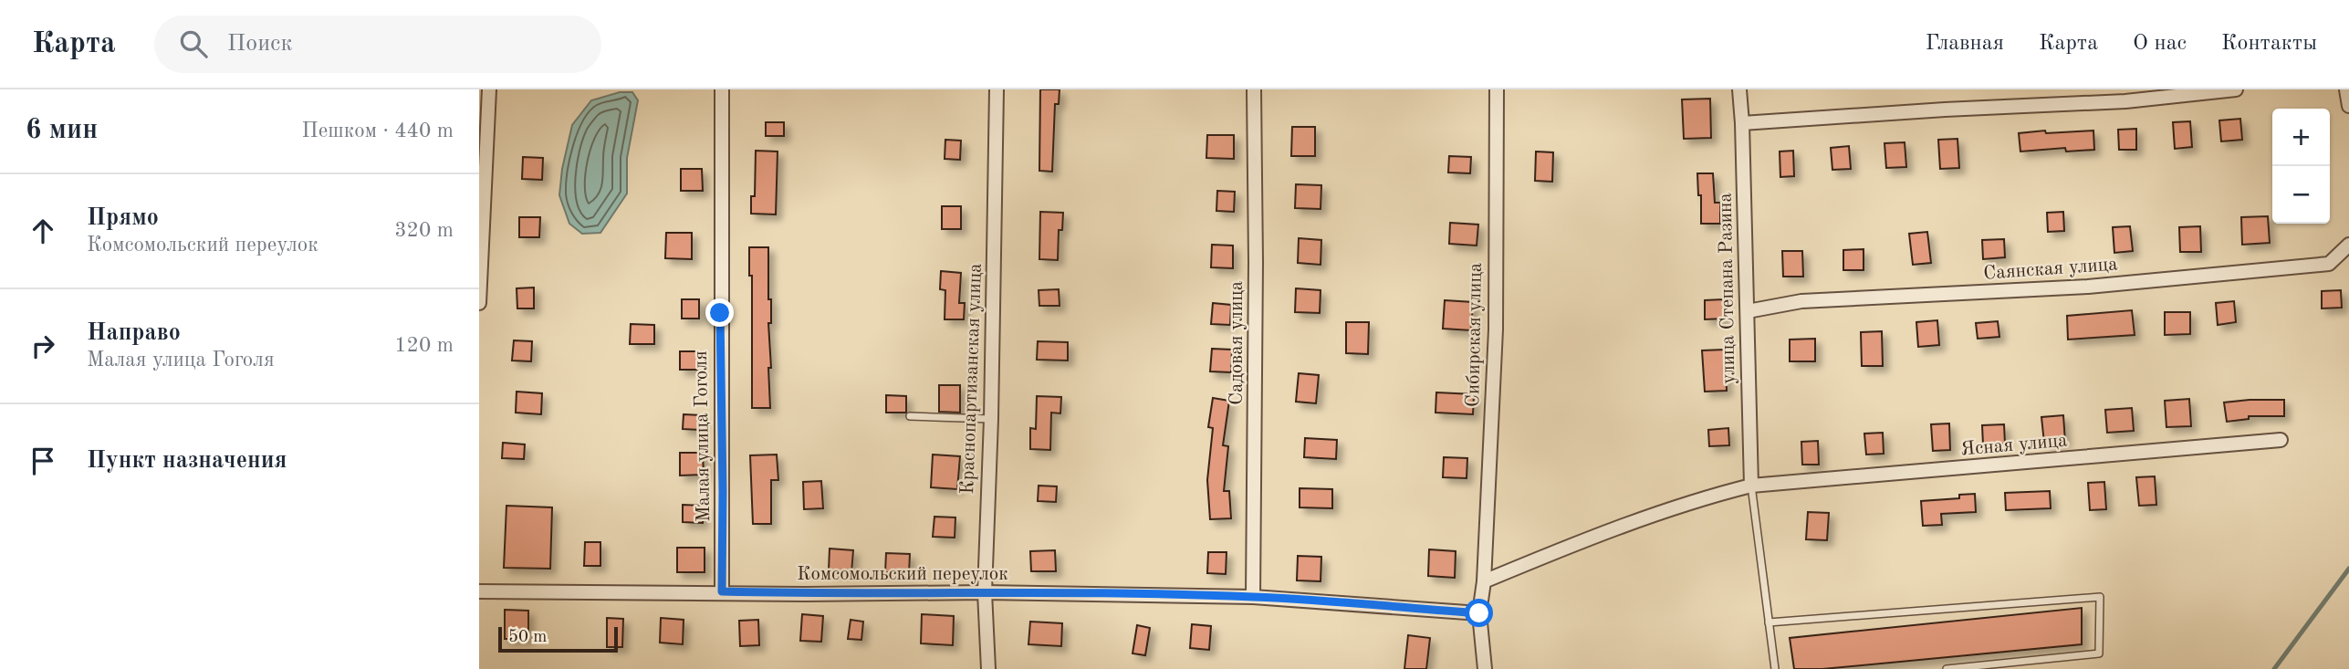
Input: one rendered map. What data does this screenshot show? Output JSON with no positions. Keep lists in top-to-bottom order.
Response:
{
  "streets": {
    "street": [
      "Саянская улица",
      "улица Степана Разина",
      "Сибирская улица",
      "Садовая улица",
      "Краснопартизанская улица",
      "Малая улица Гоголя",
      "Ясная улица",
      "Комсомольский переулок"
    ]
  },
  "crossings": [
    ["Саянская улица", "улица Степана Разина"],
    ["улица Степана Разина", "Ясная улица"],
    ["Сибирская улица", "Ясная улица"],
    ["Сибирская улица", "Комсомольский переулок"],
    ["Садовая улица", "Комсомольский переулок"],
    ["Краснопартизанская улица", "Комсомольский переулок"],
    ["Малая улица Гоголя", "Комсомольский переулок"]
  ],
  "scale_bar": "50 m",
  "page": {
    "header": "Карта",
    "search": "Поиск",
    "nav": [
      "Главная",
      "Карта",
      "О нас",
      "Контакты"
    ],
    "heading": ["6 мин", "Пешком · 440 m"],
    "map_buttons": ["+", "−"],
    "list": [
      ["Прямо", "Комсомольский переулок", "320 m"],
      ["Направо", "Малая улица Гоголя", "120 m"],
      "Пункт назначения"
    ],
    "scale": "50 m"
  }
}
